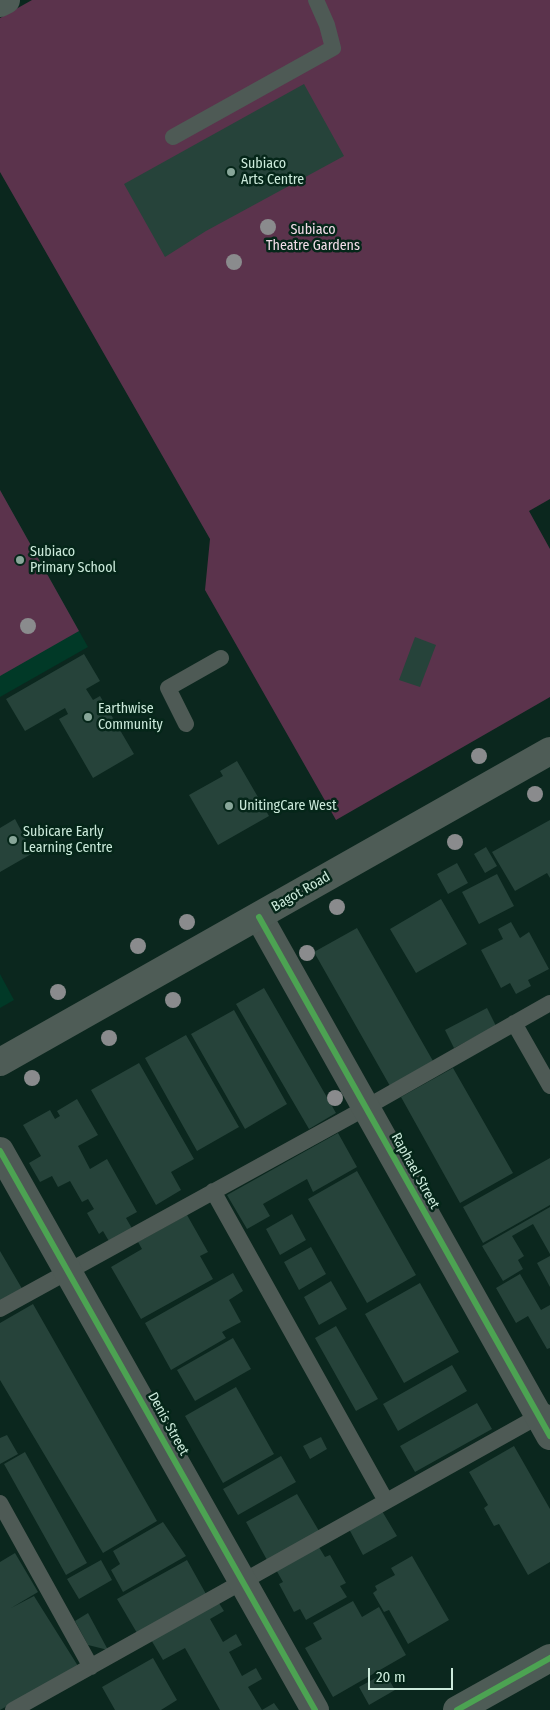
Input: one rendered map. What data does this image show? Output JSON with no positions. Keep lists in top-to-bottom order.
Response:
{
  "streets": {
    "main road": ["Bagot Road"],
    "street": ["Raphael Street", "Denis Street"]
  },
  "crossings": [
    ["Bagot Road", "Raphael Street"]
  ],
  "parks": ["Subiaco Theatre Gardens"],
  "places": [
    "Subiaco Arts Centre",
    "Subiaco Primary School",
    "Earthwise Community",
    "UnitingCare West",
    "Subicare Early Learning Centre"
  ],
  "scale_bar": "20 m"
}
